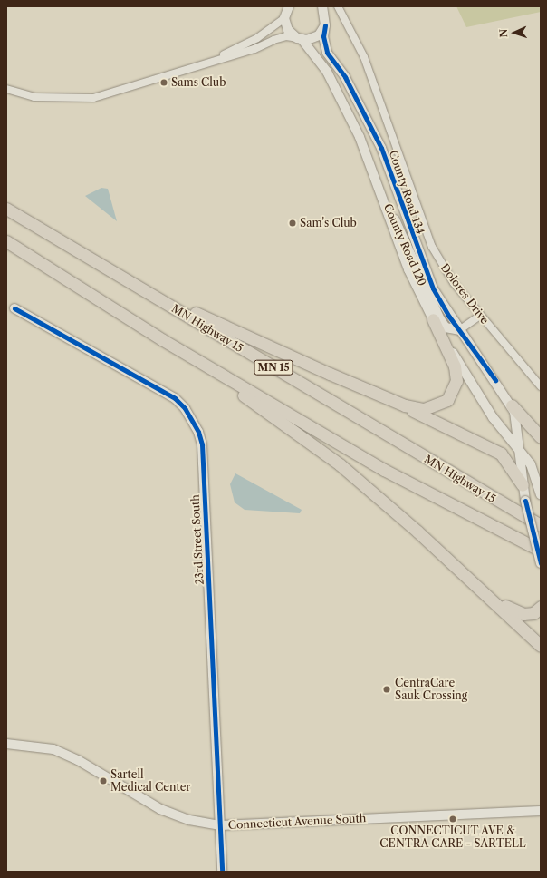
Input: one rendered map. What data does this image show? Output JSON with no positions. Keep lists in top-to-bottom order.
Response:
{
  "streets": {
    "highway": ["MN Highway 15", "MN 15"],
    "street": [
      "County Road 134",
      "County Road 120",
      "Dolores Drive",
      "23rd Street South",
      "Connecticut Avenue South"
    ]
  },
  "crossings": [
    ["County Road 134", "County Road 120"],
    ["23rd Street South", "Connecticut Avenue South"]
  ],
  "places": [
    "Sams Club",
    "Sam's Club",
    "CentraCare Sauk Crossing",
    "Sartell Medical Center",
    "CONNECTICUT AVE & CENTRA CARE - SARTELL"
  ],
  "north": "left"
}
